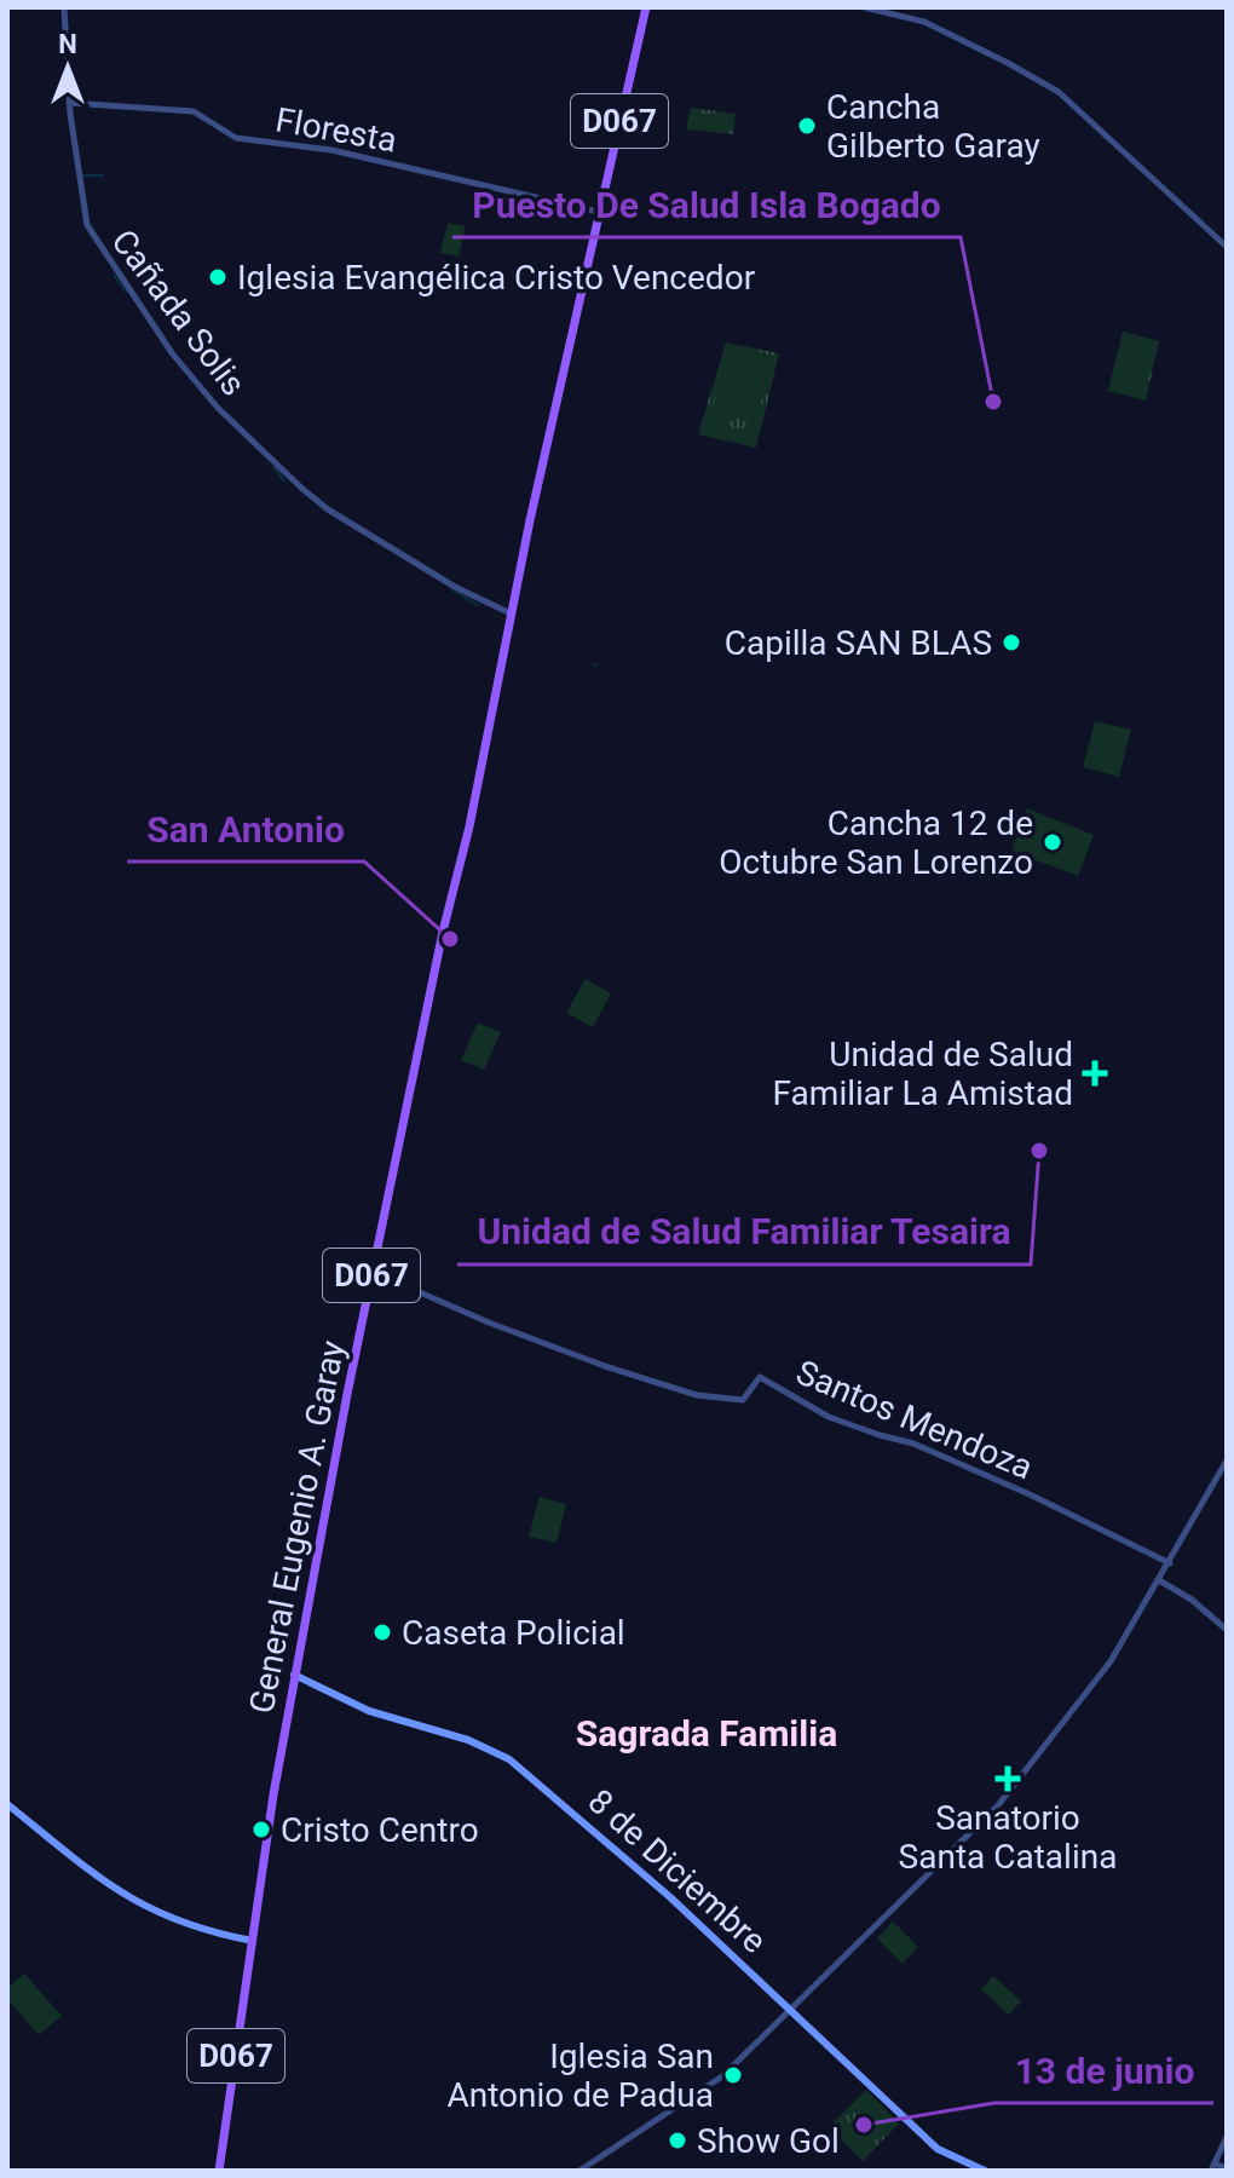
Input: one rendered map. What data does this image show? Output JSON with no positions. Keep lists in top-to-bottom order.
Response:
{
  "streets": {
    "main road": ["D067", "General Eugenio A. Garay", "8 de Diciembre"],
    "street": ["Floresta", "Cañada Solis", "Santos Mendoza"]
  },
  "crossings": [
    ["D067", "Floresta"],
    ["D067", "Cañada Solis"],
    ["D067", "General Eugenio A. Garay"],
    ["Floresta", "Cañada Solis"],
    ["Cañada Solis", "General Eugenio A. Garay"],
    ["Santos Mendoza", "General Eugenio A. Garay"],
    ["General Eugenio A. Garay", "8 de Diciembre"]
  ],
  "districts": ["Sagrada Familia"],
  "places": {
    "other": [
      "Cancha Gilberto Garay",
      "Iglesia Evangélica Cristo Vencedor",
      "Puesto De Salud Isla Bogado",
      "Capilla SAN BLAS",
      "Cancha 12 de Octubre San Lorenzo",
      "San Antonio",
      "Unidad de Salud Familiar Tesaira",
      "Caseta Policial",
      "Cristo Centro",
      "Iglesia San Antonio de Padua",
      "13 de junio",
      "Show Gol"
    ],
    "health": ["Unidad de Salud Familiar La Amistad", "Sanatorio Santa Catalina"]
  },
  "north": "top"
}
